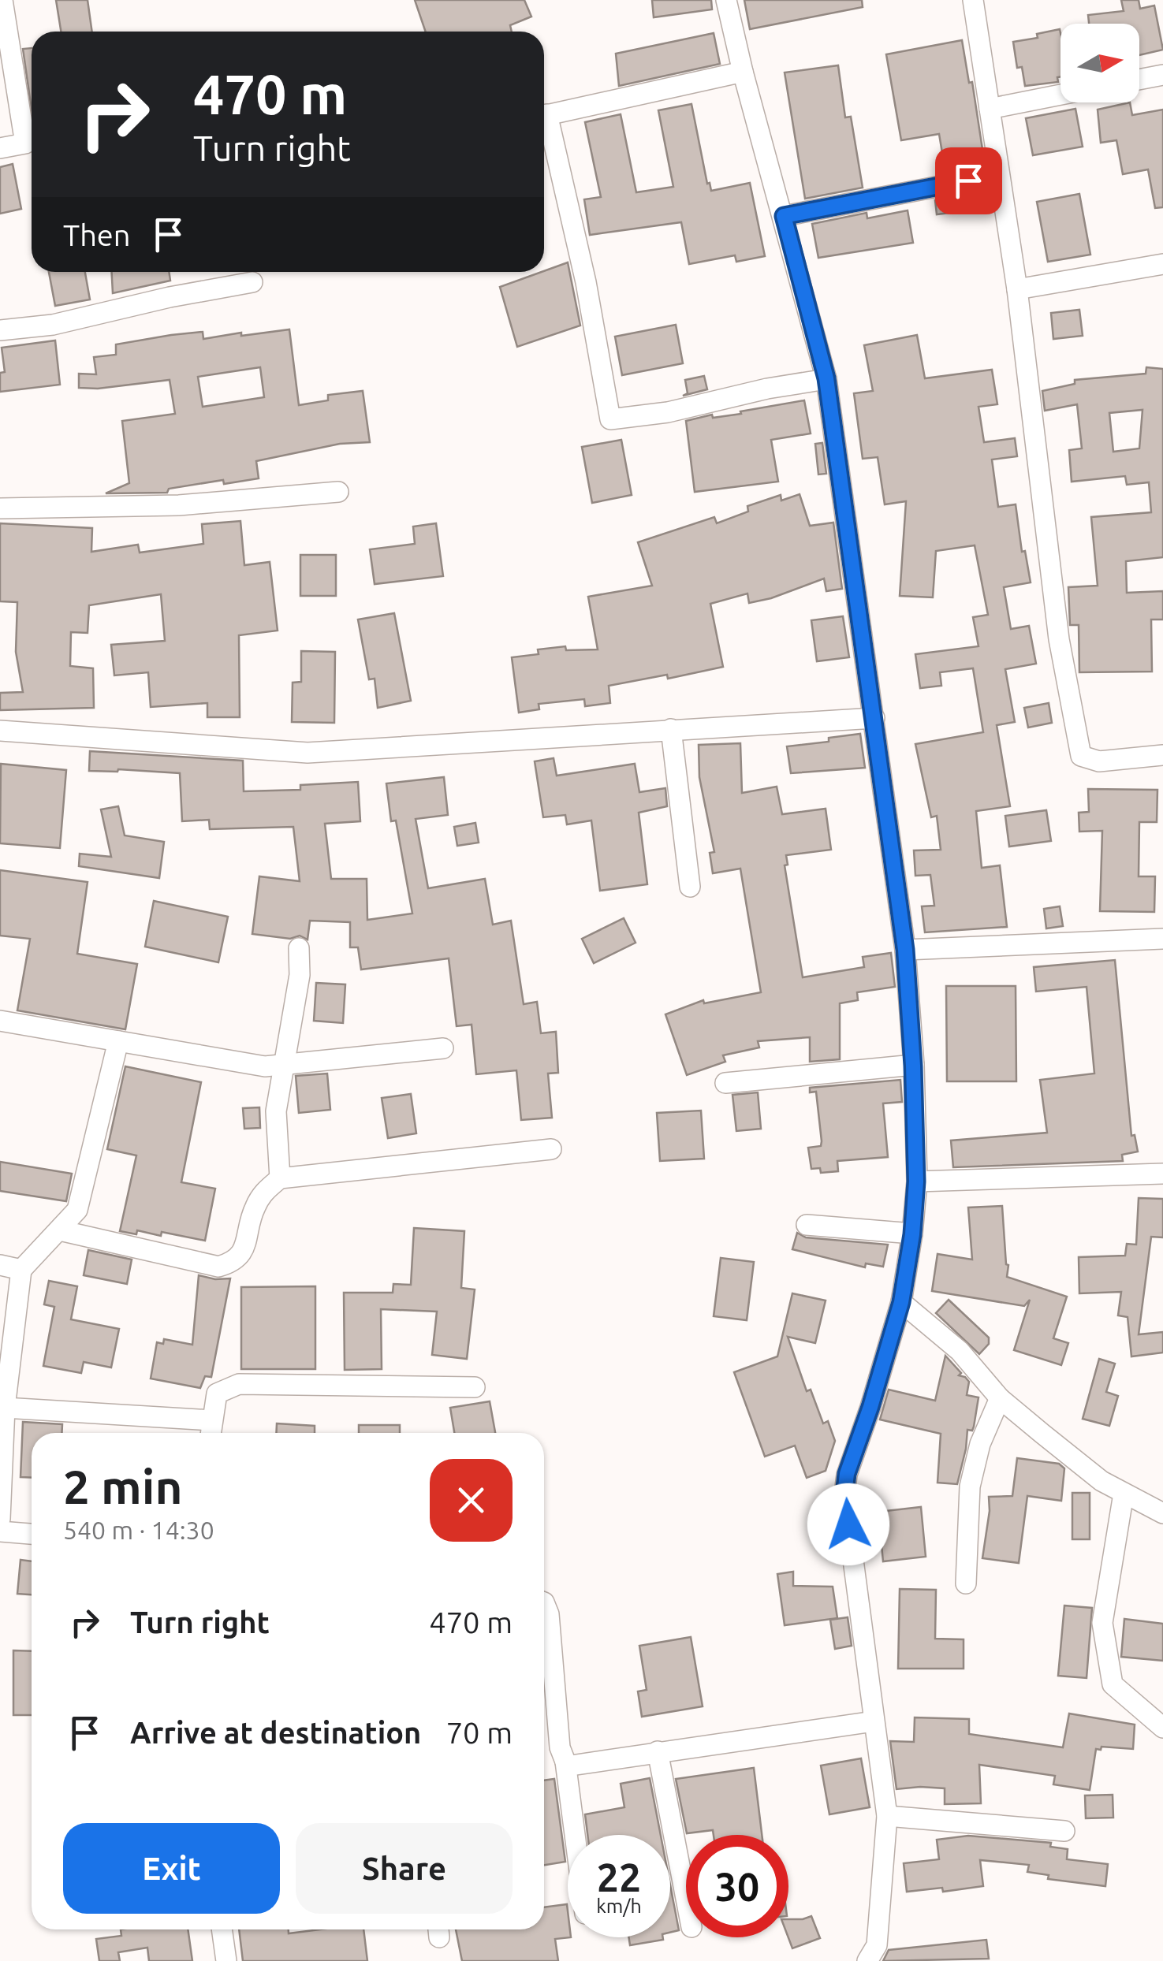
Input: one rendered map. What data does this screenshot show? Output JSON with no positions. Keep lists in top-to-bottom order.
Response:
{
  "north": "right",
  "page": {
    "turn": ["470 m", "Turn right"],
    "then": "Then",
    "heading": ["2 min", "540 m · 14:30"],
    "list": [
      {
        "name": "Turn right",
        "value": "470 m"
      },
      {
        "name": "Arrive at destination",
        "value": "70 m"
      }
    ],
    "buttons": ["Exit", "Share"],
    "speed": "22 km/h",
    "limit": "30"
  }
}
